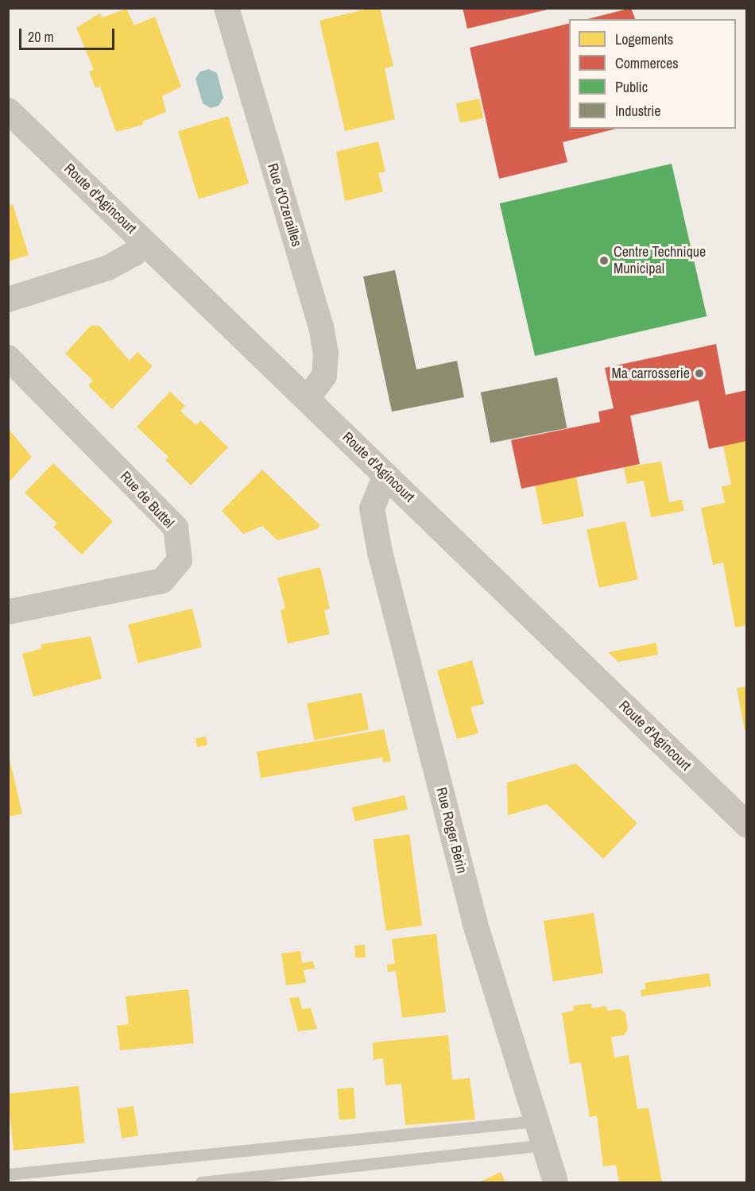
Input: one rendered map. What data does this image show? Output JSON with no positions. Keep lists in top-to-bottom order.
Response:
{
  "streets": {
    "street": [
      "Route d'Agincourt",
      "Rue d'Ozerailles",
      "Rue de Buttel",
      "Rue Roger Bérin"
    ]
  },
  "crossings": [
    ["Route d'Agincourt", "Rue d'Ozerailles"],
    ["Route d'Agincourt", "Rue Roger Bérin"]
  ],
  "places": ["Centre Technique Municipal", "Ma carrosserie"],
  "legend": [
    "Logements",
    "Commerces",
    "Public",
    "Industrie"
  ],
  "scale_bar": "20 m"
}
